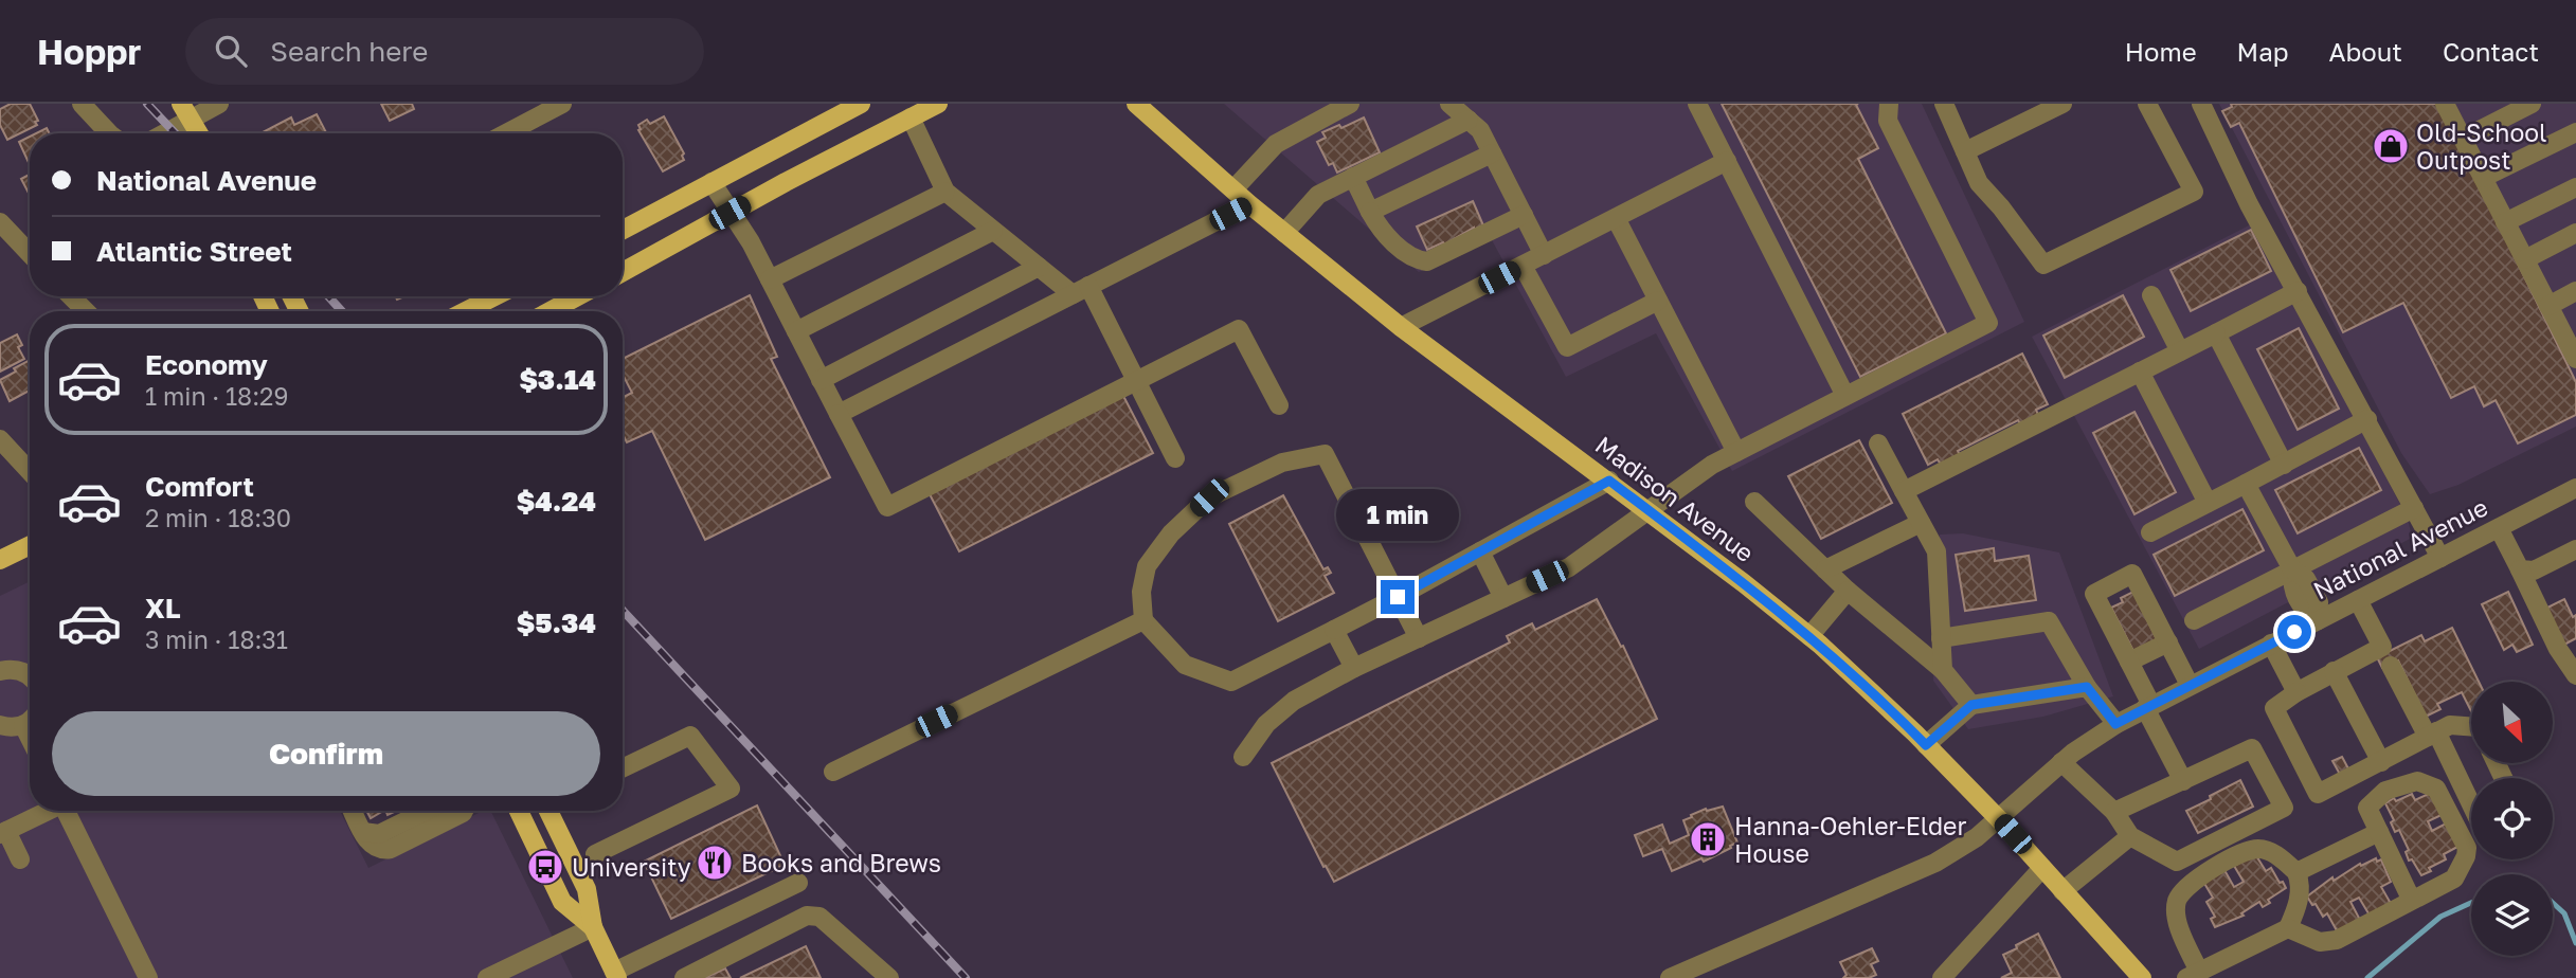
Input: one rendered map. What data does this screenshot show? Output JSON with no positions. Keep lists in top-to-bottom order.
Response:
{
  "streets": {
    "main road": ["Madison Avenue"],
    "street": ["National Avenue"]
  },
  "crossings": [
    ["Madison Avenue", "National Avenue"]
  ],
  "places": {
    "shop": ["Old-School Outpost"],
    "building": ["Hanna-Oehler-Elder House"],
    "restaurant": ["Books and Brews"],
    "bus stop": ["University"]
  },
  "north": "bottom right",
  "page": {
    "header": "Hoppr",
    "search": "Search here",
    "nav": [
      "Home",
      "Map",
      "About",
      "Contact"
    ],
    "banner": ["National Avenue", "Atlantic Street"],
    "list": [
      {
        "name": "Economy",
        "note": "1 min · 18:29",
        "value": "$3.14"
      },
      {
        "name": "Comfort",
        "note": "2 min · 18:30",
        "value": "$4.24"
      },
      {
        "name": "XL",
        "note": "3 min · 18:31",
        "value": "$5.34"
      }
    ],
    "bubble": "1 min",
    "buttons": "Confirm"
  }
}
